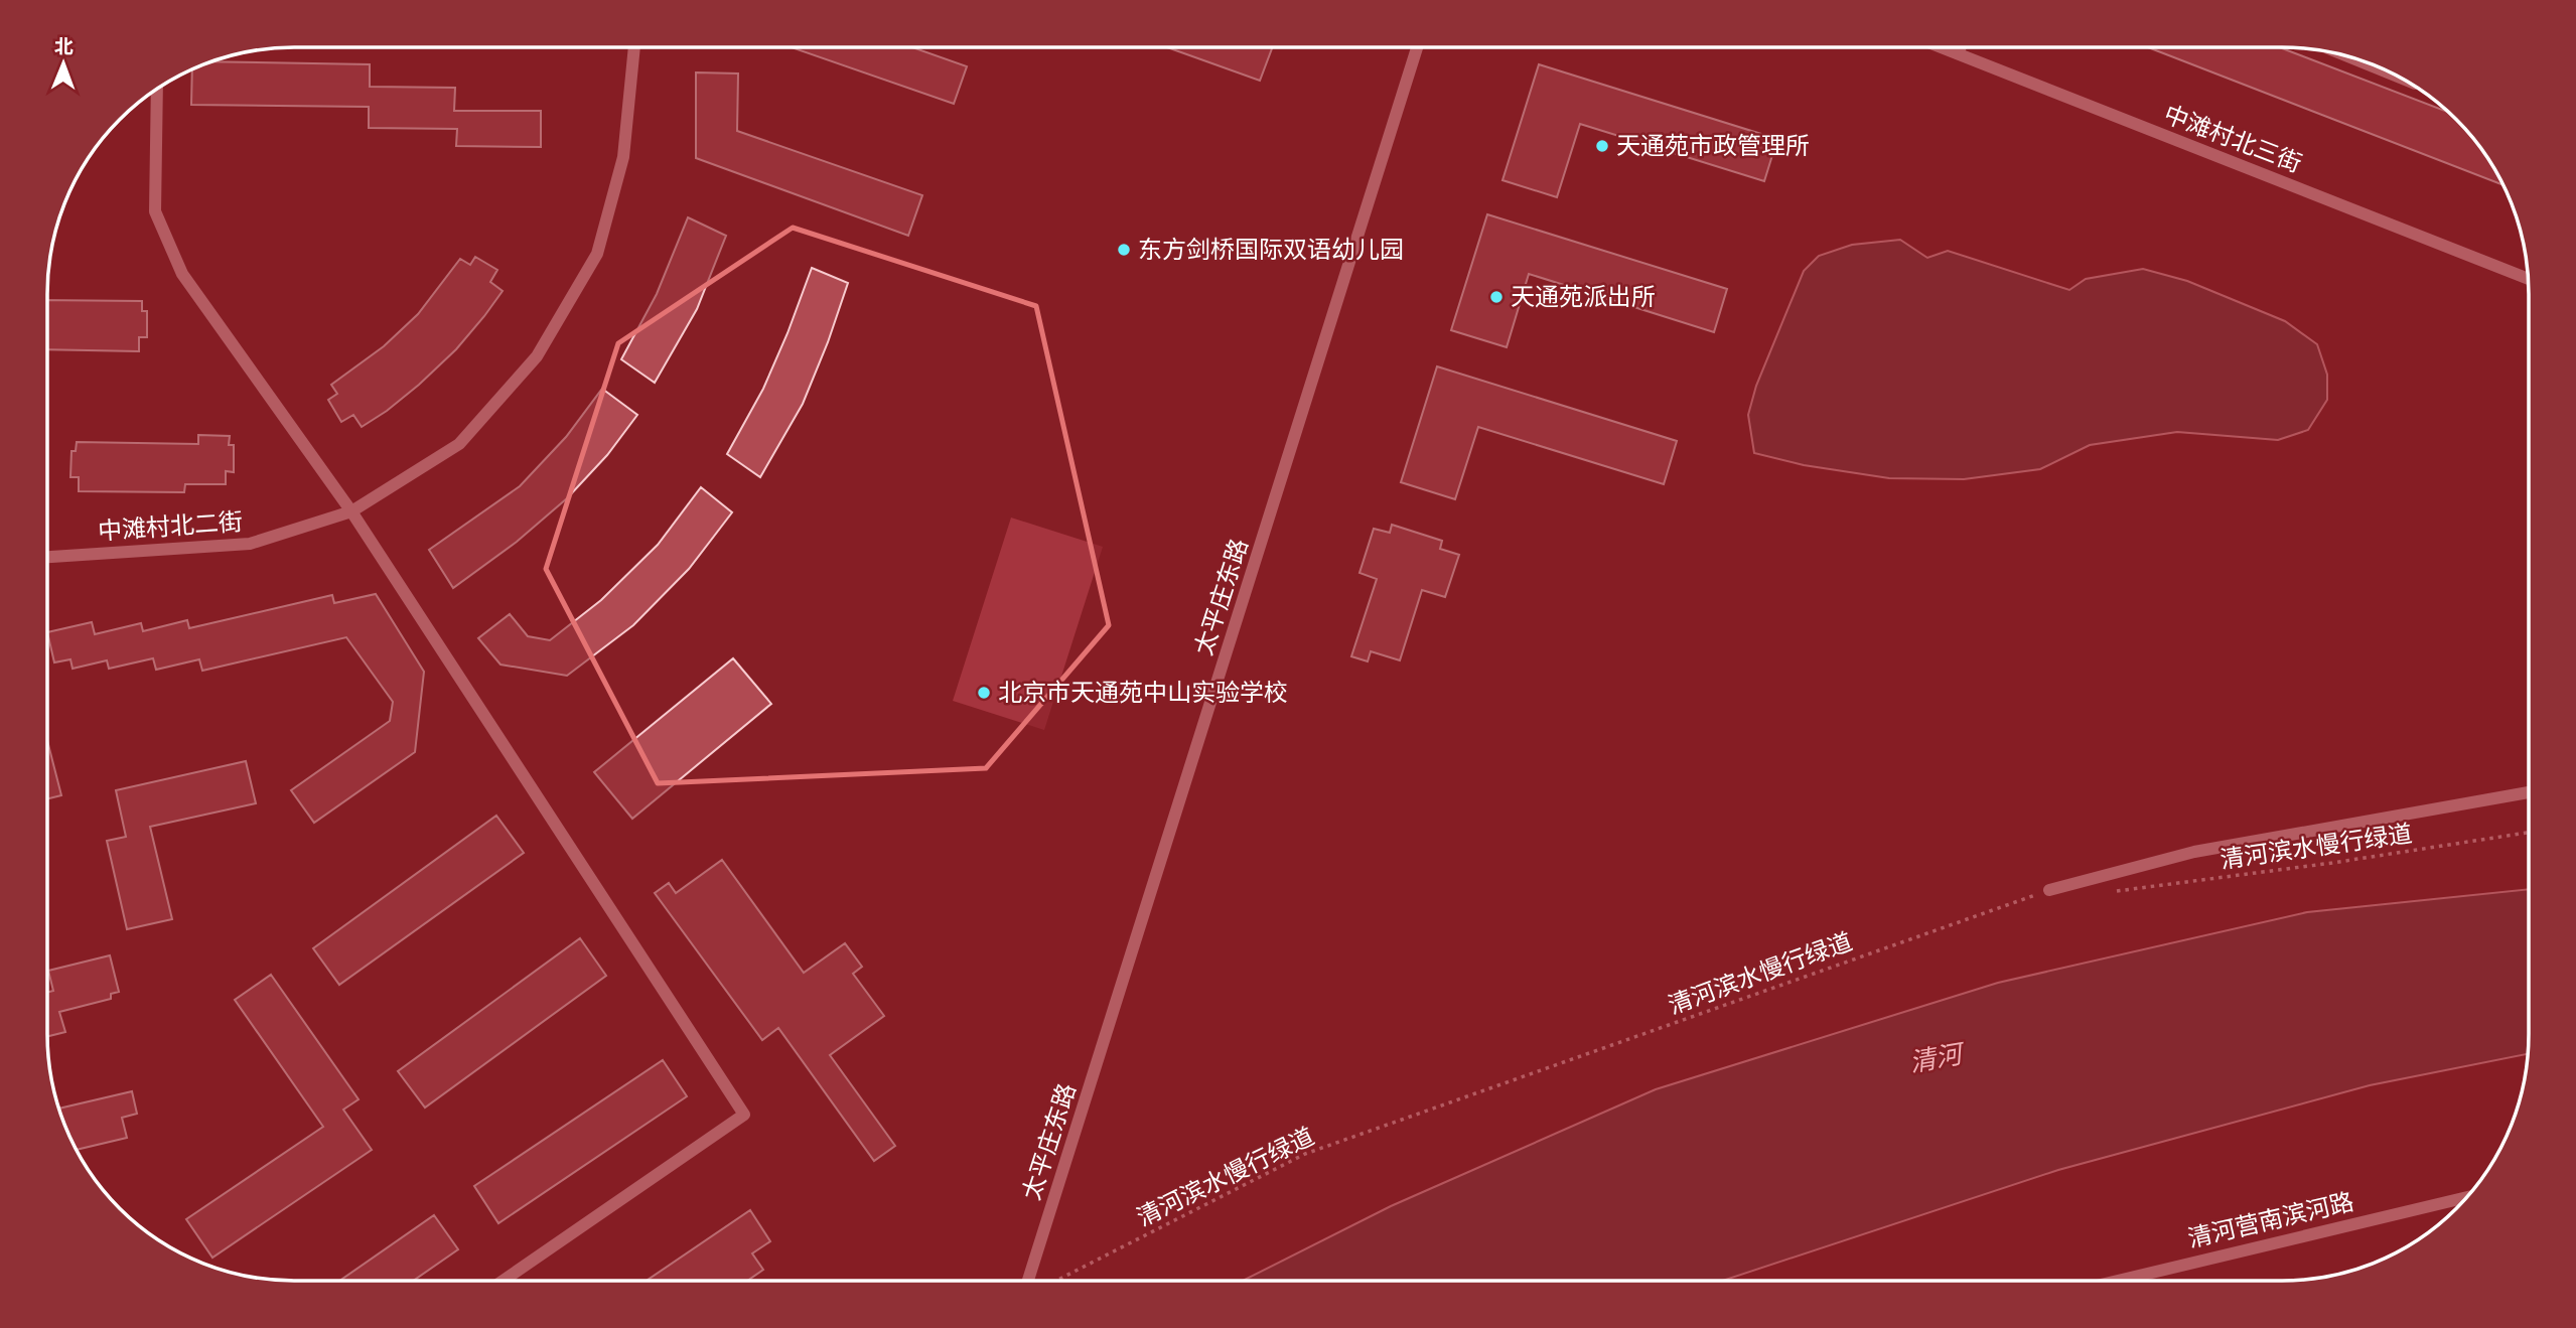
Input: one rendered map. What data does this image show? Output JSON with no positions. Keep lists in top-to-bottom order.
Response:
{
  "streets": {
    "street": [
      "中滩村北三街",
      "中滩村北二街",
      "太平庄东路",
      "清河营南滨河路"
    ],
    "path": ["清河滨水慢行绿道"]
  },
  "water": ["清河"],
  "places": [
    "天通苑市政管理所",
    "东方剑桥国际双语幼儿园",
    "天通苑派出所",
    "北京市天通苑中山实验学校"
  ],
  "north": "top"
}
